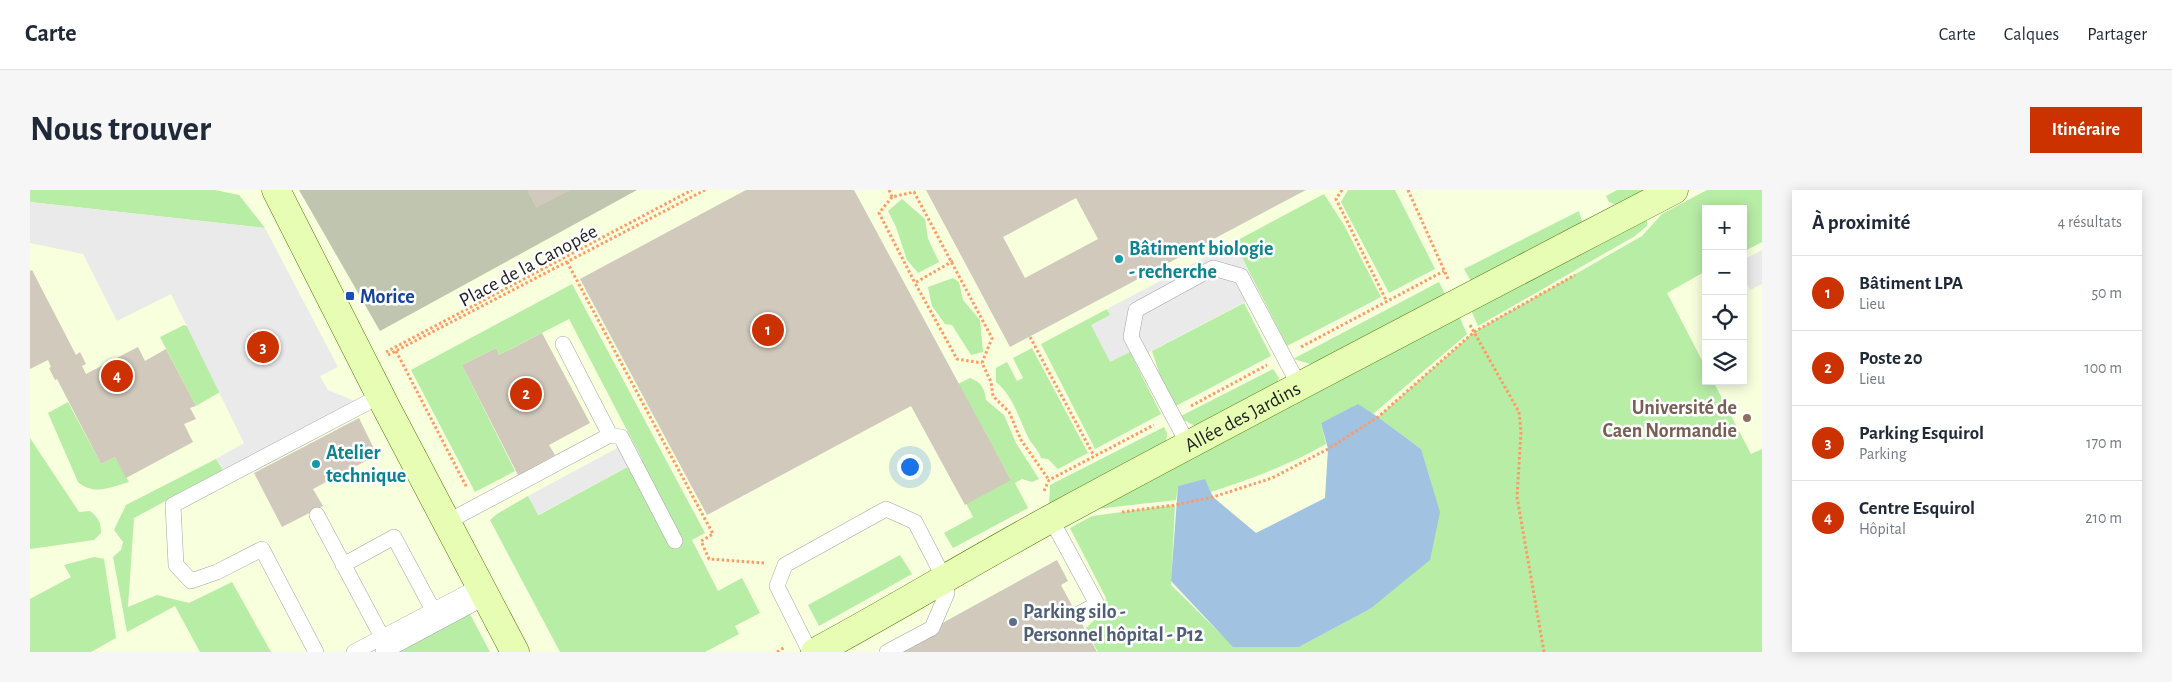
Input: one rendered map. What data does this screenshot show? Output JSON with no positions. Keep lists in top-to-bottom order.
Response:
{
  "streets": {
    "street": ["Allée des Jardins"],
    "path": ["Place de la Canopée"]
  },
  "places": {
    "other": [
      "Bâtiment biologie - recherche",
      "Université de Caen Normandie",
      "Atelier technique",
      "Parking silo - Personnel hôpital - P12"
    ],
    "transit": ["Morice"]
  },
  "page": {
    "header": "Carte",
    "nav": ["Carte", "Calques", "Partager"],
    "buttons": "Itinéraire",
    "title": "Nous trouver",
    "heading": ["À proximité", "4 résultats"],
    "map_buttons": ["+", "−"],
    "list": [
      {
        "mark": "1",
        "name": "Bâtiment LPA",
        "note": "Lieu",
        "value": "50 m"
      },
      {
        "mark": "2",
        "name": "Poste 20",
        "note": "Lieu",
        "value": "100 m"
      },
      {
        "mark": "3",
        "name": "Parking Esquirol",
        "note": "Parking",
        "value": "170 m"
      },
      {
        "mark": "4",
        "name": "Centre Esquirol",
        "note": "Hôpital",
        "value": "210 m"
      }
    ],
    "pins": [
      "1",
      "3",
      "4",
      "2"
    ]
  }
}
